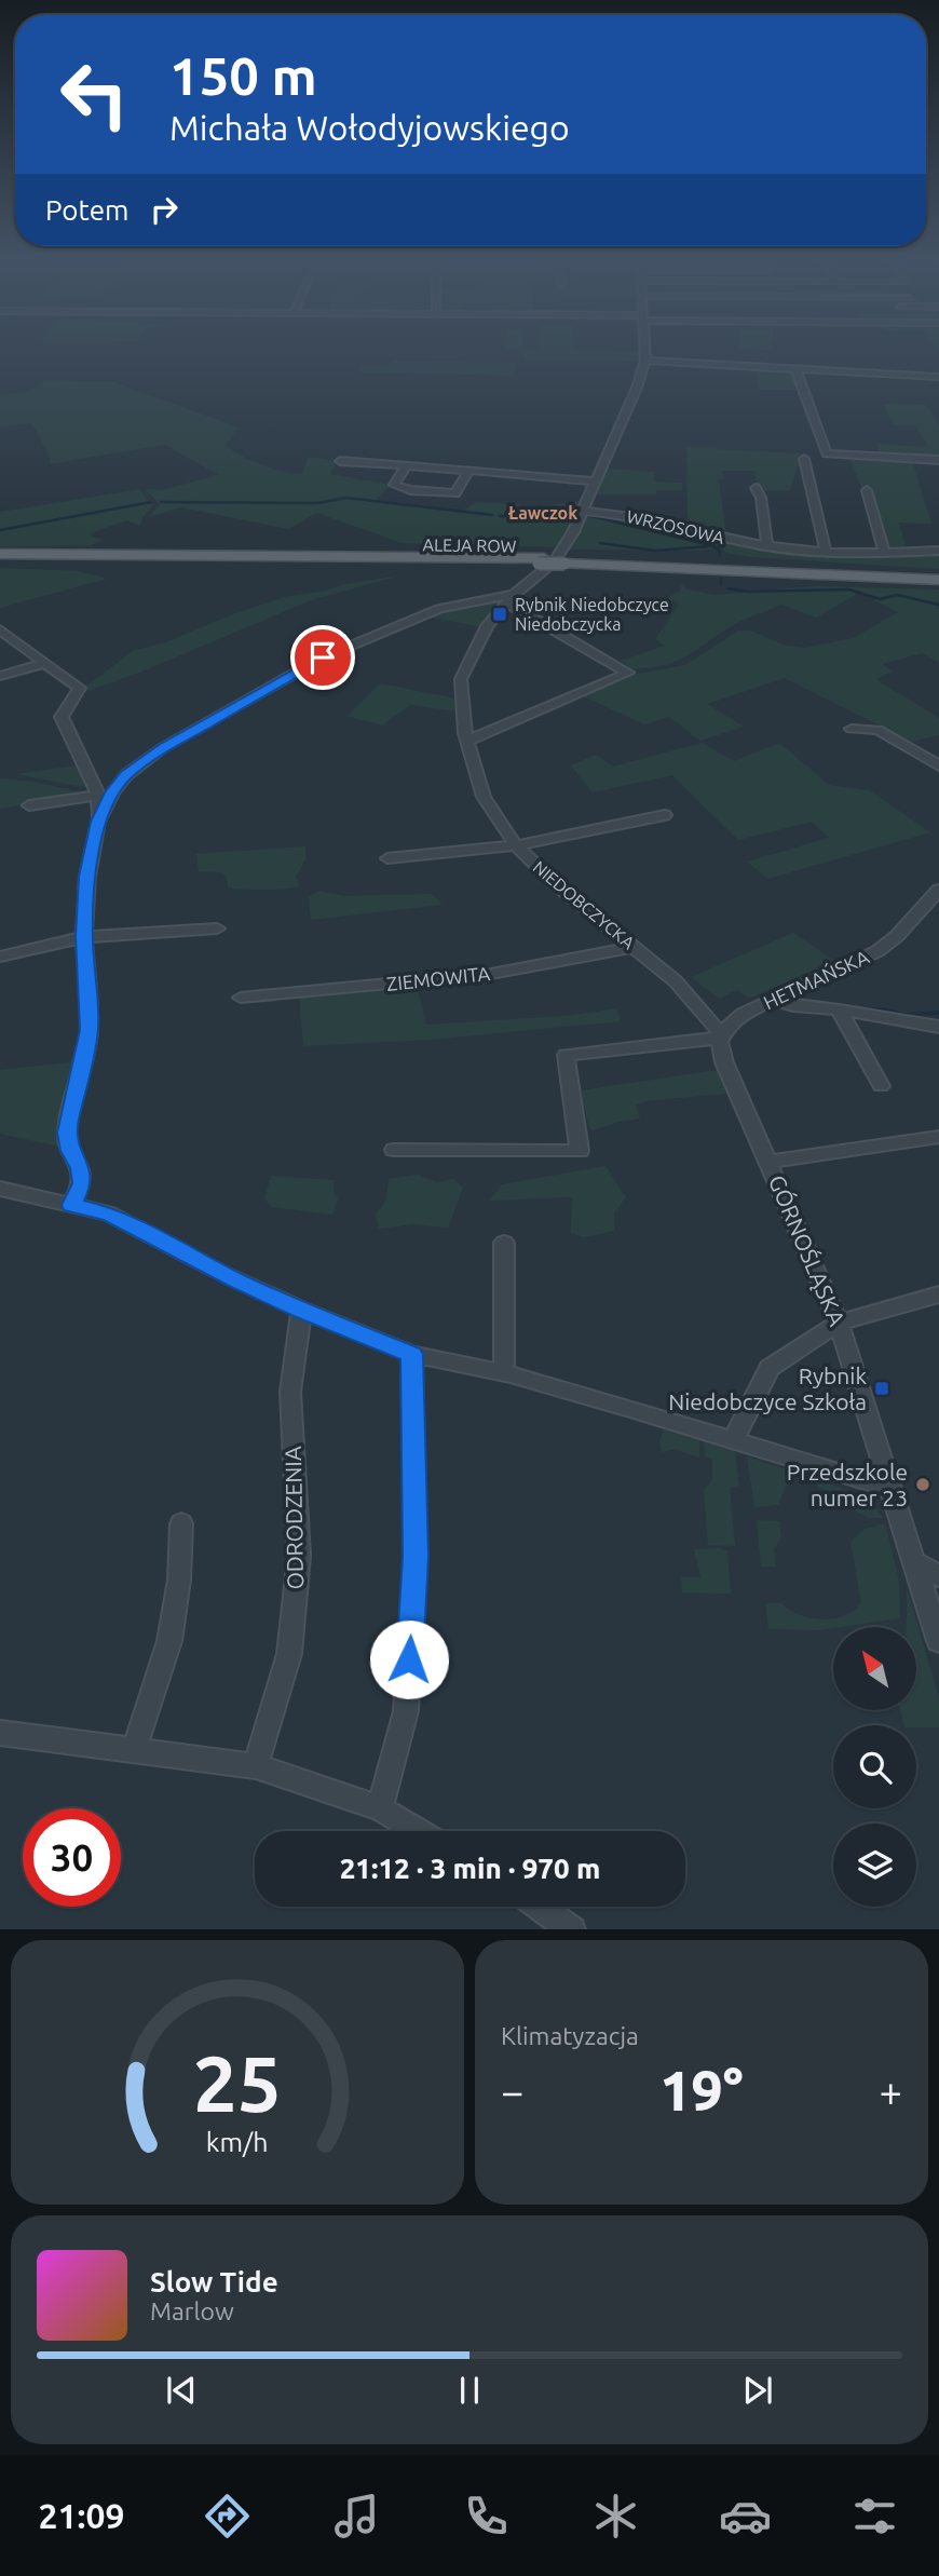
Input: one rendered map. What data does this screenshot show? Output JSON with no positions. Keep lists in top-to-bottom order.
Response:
{
  "streets": {
    "main road": ["ALEJA ROW"],
    "street": [
      "WRZOSOWA",
      "NIEDOBCZYCKA",
      "ZIEMOWITA",
      "HETMAŃSKA",
      "GÓRNOŚLĄSKA",
      "ODRODZENIA"
    ]
  },
  "crossings": [
    ["WRZOSOWA", "NIEDOBCZYCKA"],
    ["NIEDOBCZYCKA", "ZIEMOWITA"],
    ["NIEDOBCZYCKA", "HETMAŃSKA"],
    ["NIEDOBCZYCKA", "GÓRNOŚLĄSKA"],
    ["HETMAŃSKA", "GÓRNOŚLĄSKA"]
  ],
  "districts": ["Ławczok"],
  "places": {
    "transit": ["Rybnik Niedobczyce Niedobczycka", "Rybnik Niedobczyce Szkoła"],
    "other": ["Przedszkole numer 23"]
  },
  "north": "top left",
  "page": {
    "turn": ["150 m", "Michała Wołodyjowskiego"],
    "then": "Potem",
    "limit": "30",
    "trip": "21:12 · 3 min · 970 m",
    "tile": "Klimatyzacja",
    "heat": ["−", "19°", "+"],
    "song": ["Slow Tide", "Marlow"],
    "tabs": "21:09",
    "gauge": ["25", "km/h"]
  }
}
